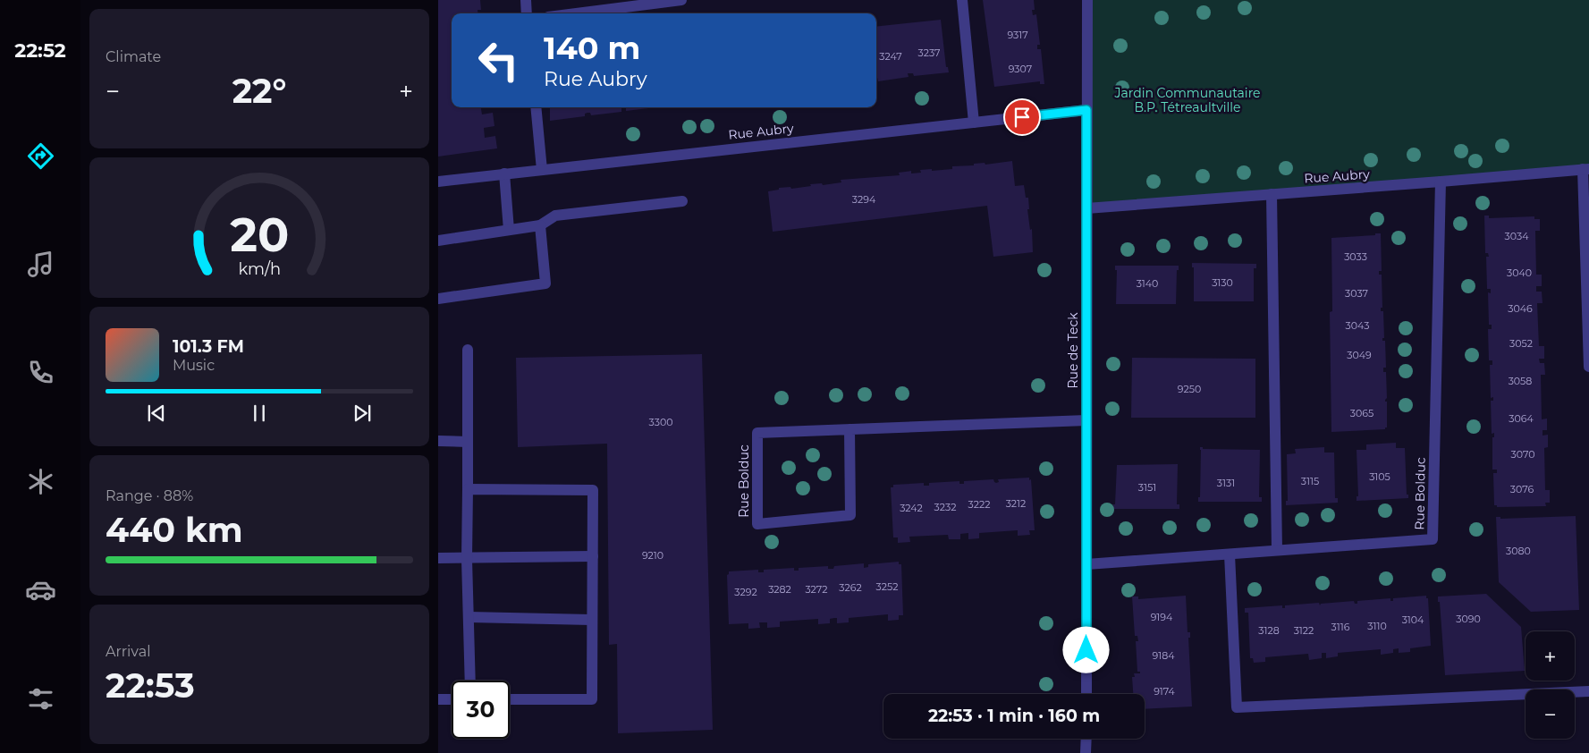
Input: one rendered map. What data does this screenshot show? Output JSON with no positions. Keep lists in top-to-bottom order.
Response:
{
  "streets": {
    "street": ["Rue Aubry", "Rue de Teck", "Rue Bolduc"]
  },
  "crossings": [
    ["Rue Aubry", "Rue de Teck"],
    ["Rue Aubry", "Rue Bolduc"],
    ["Rue de Teck", "Rue Bolduc"]
  ],
  "parks": ["Jardin Communautaire B.P. Tétreaultville"],
  "house_numbers": [
    "9317",
    "3237",
    "3247",
    "9307",
    "3294",
    "3034",
    "3033",
    "3040",
    "3130",
    "3140",
    "3037",
    "3046",
    "3043",
    "3052",
    "3049",
    "3058",
    "9250",
    "3065",
    "3064",
    "3300",
    "3070",
    "3105",
    "3115",
    "3131",
    "3151",
    "3076",
    "3212",
    "3222",
    "3232",
    "3242",
    "3080",
    "9210",
    "3252",
    "3262",
    "3282",
    "3272",
    "3292",
    "9194",
    "3090",
    "3104",
    "3110",
    "3116",
    "3128",
    "3122",
    "9184",
    "9174"
  ],
  "page": {
    "tabs": "22:52",
    "tile": [
      "Climate",
      ["Range · 88%", "440 km"],
      ["Arrival", "22:53"]
    ],
    "turn": ["140 m", "Rue Aubry"],
    "heat": ["−", "22°", "+"],
    "song": ["101.3 FM", "Music"],
    "map_buttons": ["+", "−"],
    "limit": "30",
    "trip": "22:53 · 1 min · 160 m",
    "gauge": ["20", "km/h"]
  }
}
